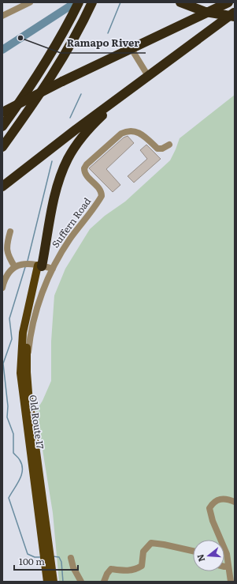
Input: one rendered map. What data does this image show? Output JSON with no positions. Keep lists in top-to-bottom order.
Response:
{
  "streets": {
    "main road": ["Old Route 17"],
    "street": ["Suffern Road"]
  },
  "crossings": [
    ["Suffern Road", "Old Route 17"]
  ],
  "places": ["Ramapo River"],
  "scale_bar": "100 m",
  "north": "left"
}
